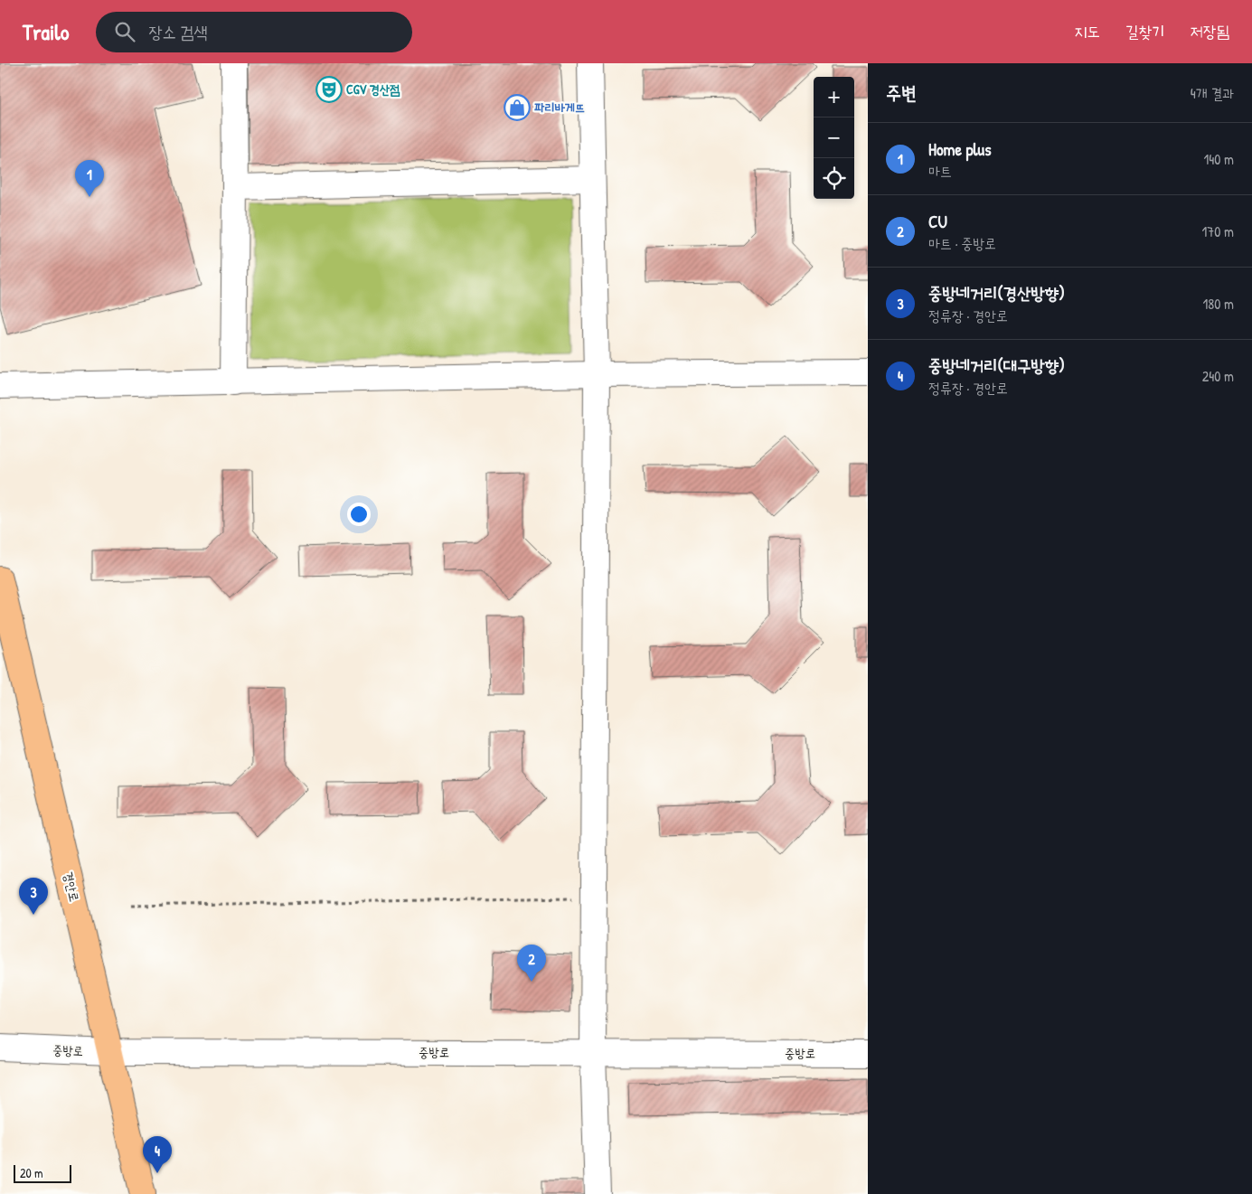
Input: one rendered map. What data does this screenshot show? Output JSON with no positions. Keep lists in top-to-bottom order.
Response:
{
  "streets": {
    "main road": ["경안로"],
    "street": ["중방로"]
  },
  "crossings": [
    ["경안로", "중방로"]
  ],
  "places": {
    "theatre": ["CGV 경산점"],
    "shop": ["파리바게뜨"]
  },
  "scale_bar": "20 m",
  "page": {
    "header": "Trailo",
    "search": "장소 검색",
    "nav": ["지도", "길찾기", "저장됨"],
    "heading": ["주변", "4개 결과"],
    "map_buttons": ["+", "−"],
    "list": [
      {
        "mark": "1",
        "name": "Home plus",
        "note": "마트",
        "value": "140 m"
      },
      {
        "mark": "2",
        "name": "CU",
        "note": "마트 · 중방로",
        "value": "170 m"
      },
      {
        "mark": "3",
        "name": "중방네거리(경산방향)",
        "note": "정류장 · 경안로",
        "value": "180 m"
      },
      {
        "mark": "4",
        "name": "중방네거리(대구방향)",
        "note": "정류장 · 경안로",
        "value": "240 m"
      }
    ],
    "pins": [
      "1",
      "3",
      "2",
      "4"
    ],
    "scale": "20 m"
  }
}
